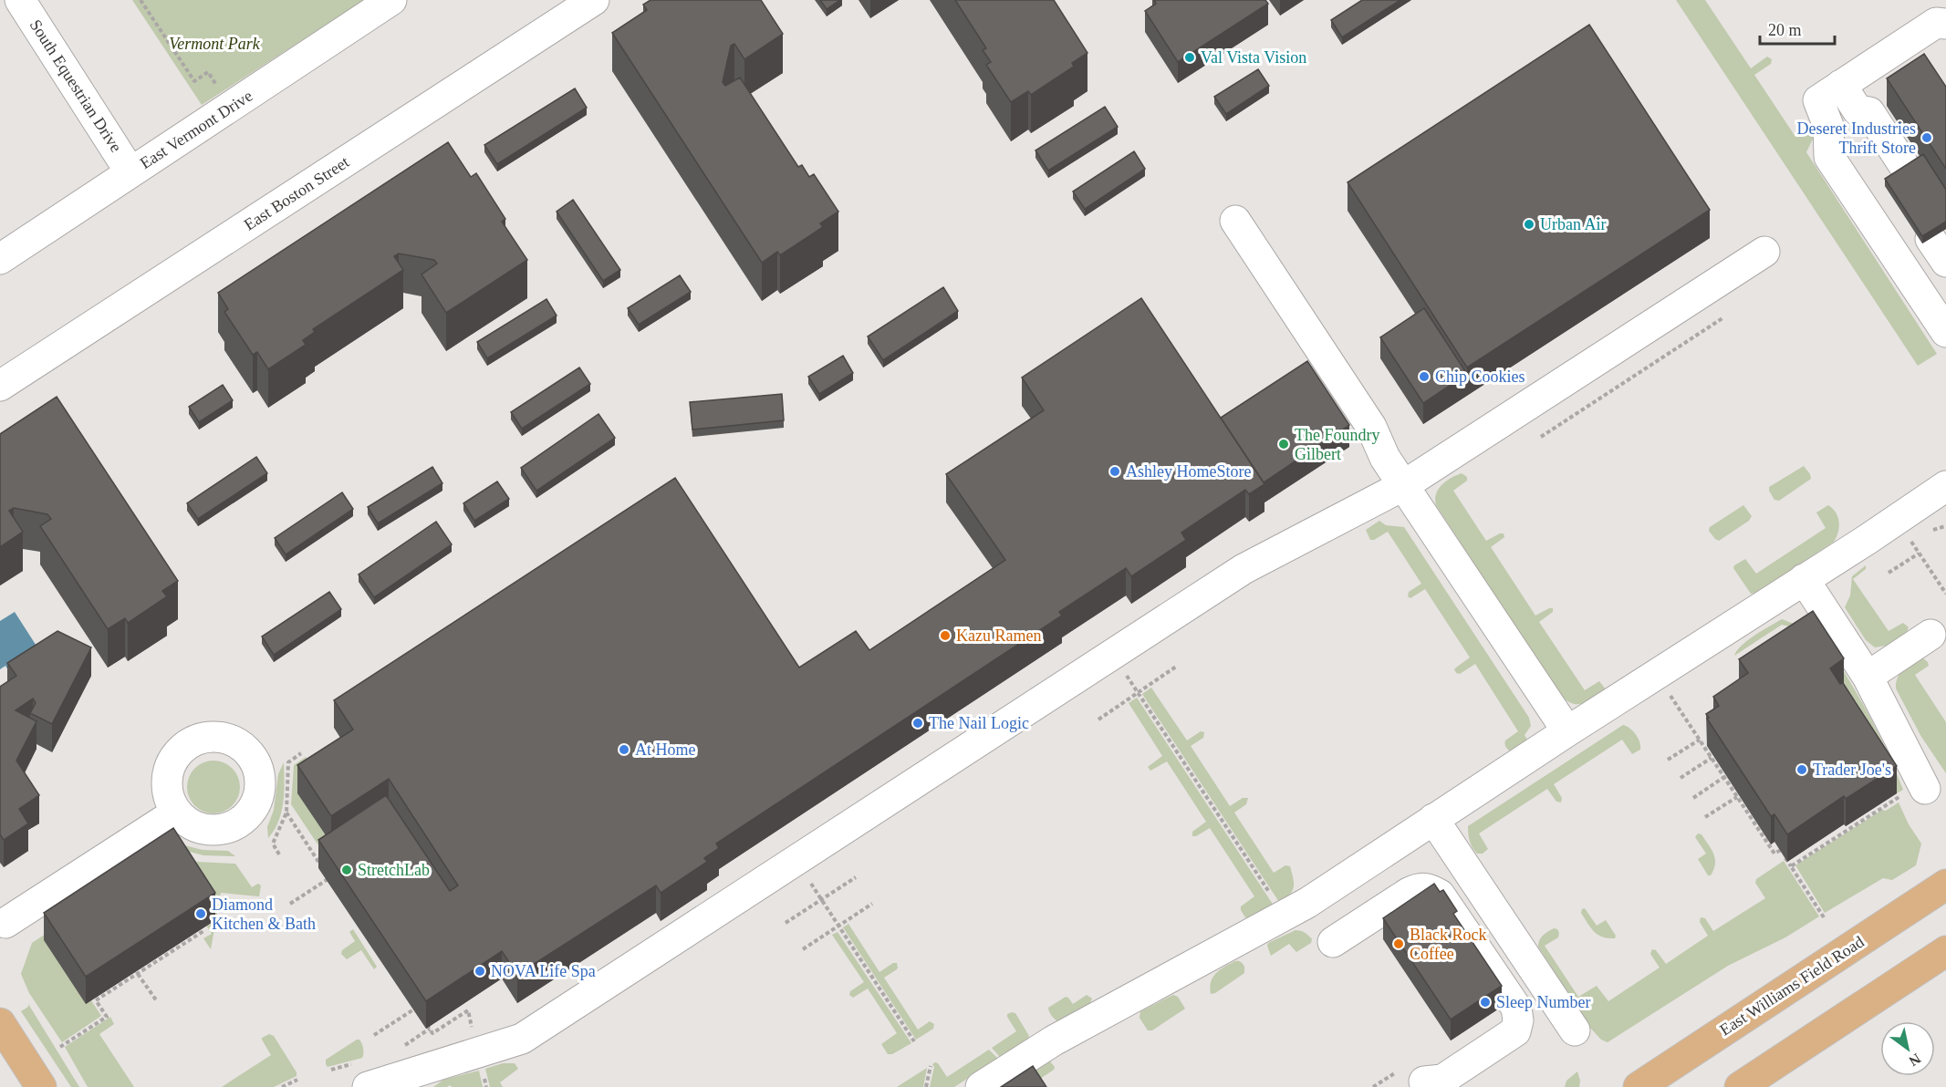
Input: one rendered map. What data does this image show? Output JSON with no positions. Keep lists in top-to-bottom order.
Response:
{
  "streets": {
    "main road": ["East Williams Field Road"],
    "street": ["South Equestrian Drive", "East Vermont Drive", "East Boston Street"]
  },
  "crossings": [
    ["South Equestrian Drive", "East Vermont Drive"]
  ],
  "parks": ["Vermont Park"],
  "places": [
    "Val Vista Vision",
    "Deseret Industries Thrift Store",
    "Urban Air",
    "Chip Cookies",
    "The Foundry Gilbert",
    "Ashley HomeStore",
    "Kazu Ramen",
    "The Nail Logic",
    "At Home",
    "Trader Joe's",
    "StretchLab",
    "Diamond Kitchen & Bath",
    "Black Rock Coffee",
    "NOVA Life Spa",
    "Sleep Number"
  ],
  "scale_bar": "20 m",
  "north": "bottom right"
}
